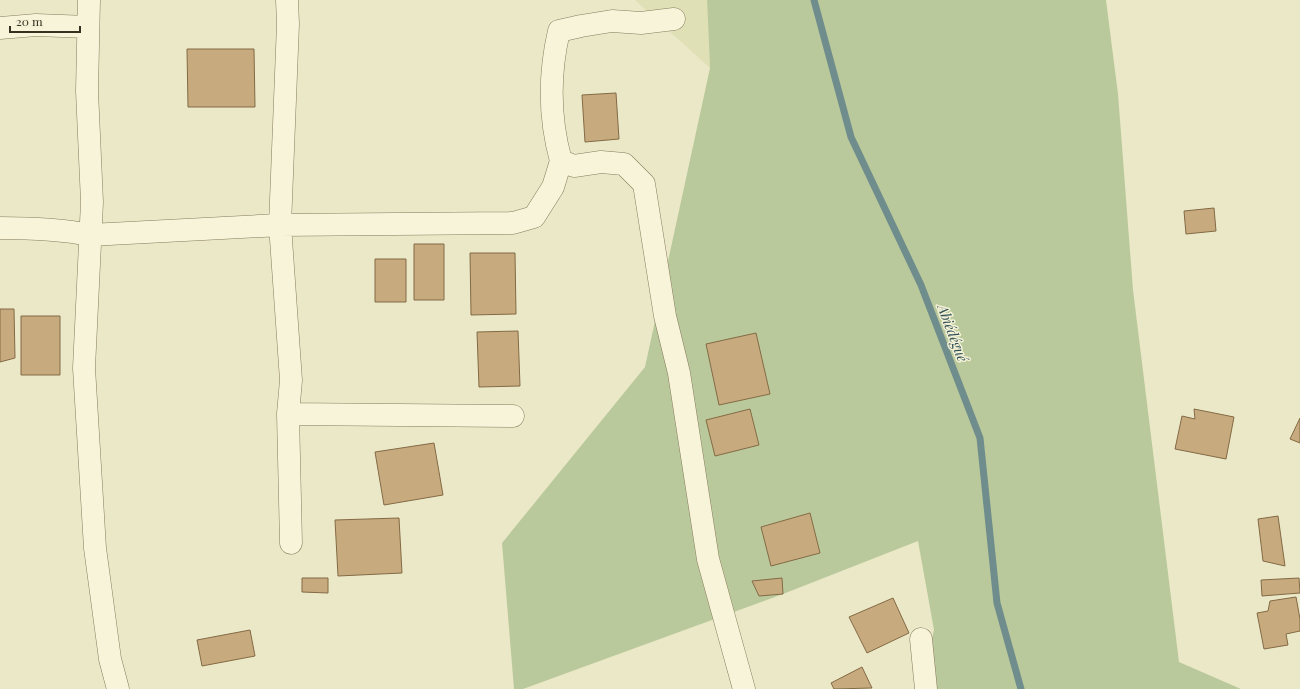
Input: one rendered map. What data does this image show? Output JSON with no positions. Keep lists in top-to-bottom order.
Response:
{
  "water": ["Abiédégué"],
  "scale_bar": "20 m"
}
